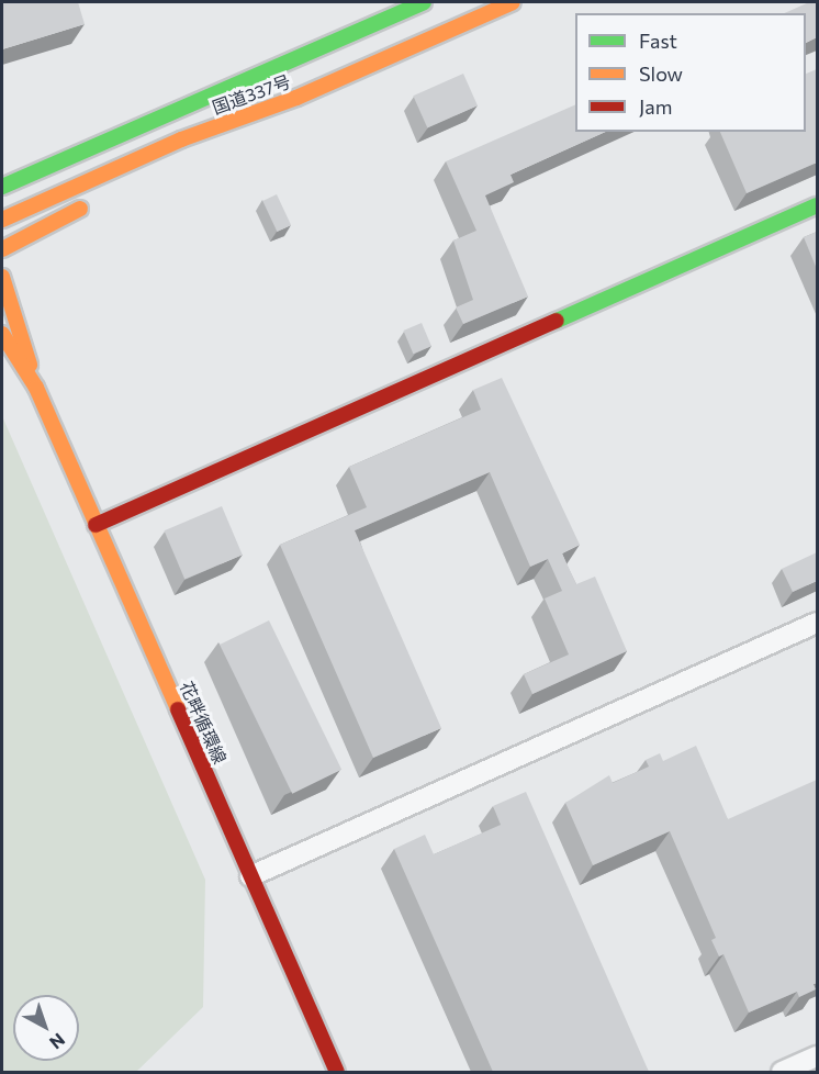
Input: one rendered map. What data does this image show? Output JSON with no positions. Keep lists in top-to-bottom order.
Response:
{
  "streets": {
    "main road": ["国道337号", "花畔循環線"]
  },
  "legend": ["Fast", "Slow", "Jam"],
  "north": "bottom right"
}
